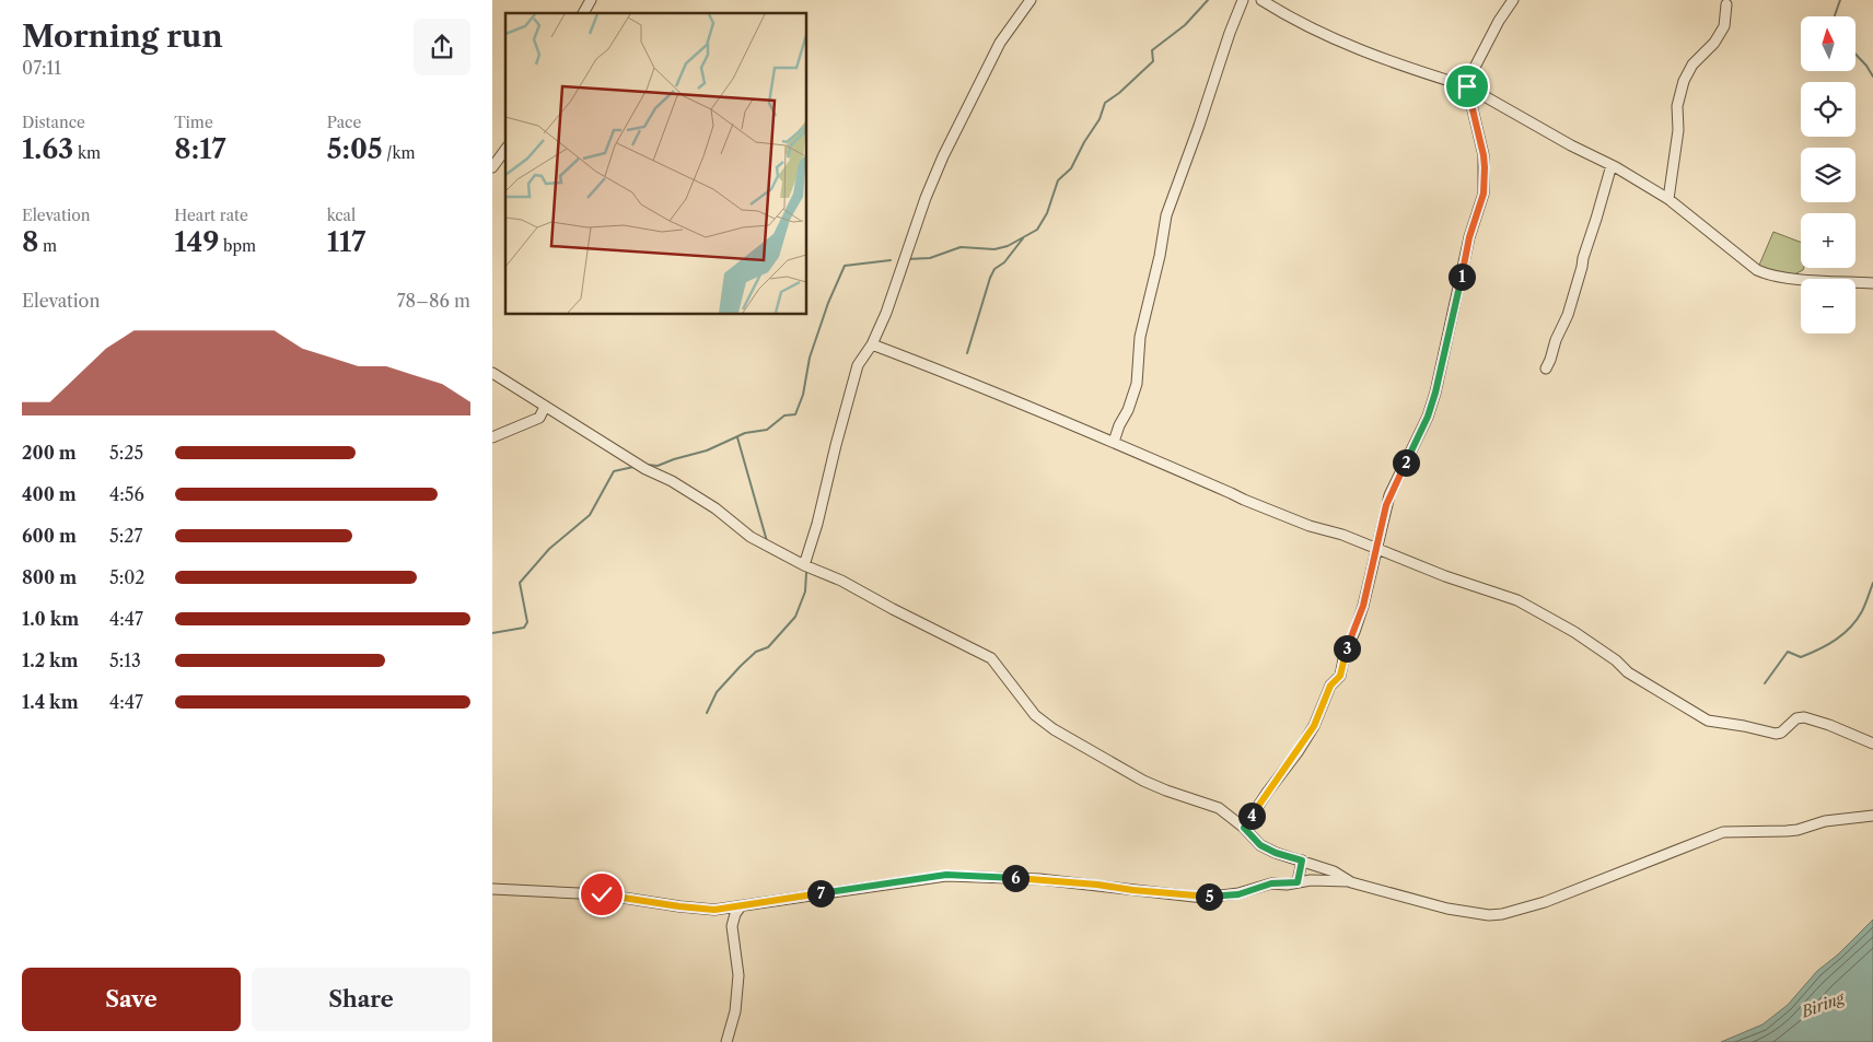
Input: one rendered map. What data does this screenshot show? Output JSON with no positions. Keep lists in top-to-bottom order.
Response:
{
  "water": ["Biring"],
  "north": "top",
  "page": {
    "heading": ["Morning run", "07:11"],
    "map_buttons": ["+", "−"],
    "stats": [
      ["Distance", "1.63 km"],
      ["Time", "8:17"],
      ["Pace", "5:05 /km"],
      ["Elevation", "8 m"],
      ["Heart rate", "149 bpm"],
      ["kcal", "117"]
    ],
    "pins": [
      "1",
      "2",
      "3",
      "4",
      "6",
      "7",
      "5"
    ],
    "chart": ["Elevation", "78–86 m"],
    "list": [
      {
        "name": "200 m",
        "note": "5:25"
      },
      {
        "name": "400 m",
        "note": "4:56"
      },
      {
        "name": "600 m",
        "note": "5:27"
      },
      {
        "name": "800 m",
        "note": "5:02"
      },
      {
        "name": "1.0 km",
        "note": "4:47"
      },
      {
        "name": "1.2 km",
        "note": "5:13"
      },
      {
        "name": "1.4 km",
        "note": "4:47"
      }
    ],
    "buttons": ["Save", "Share"]
  }
}
